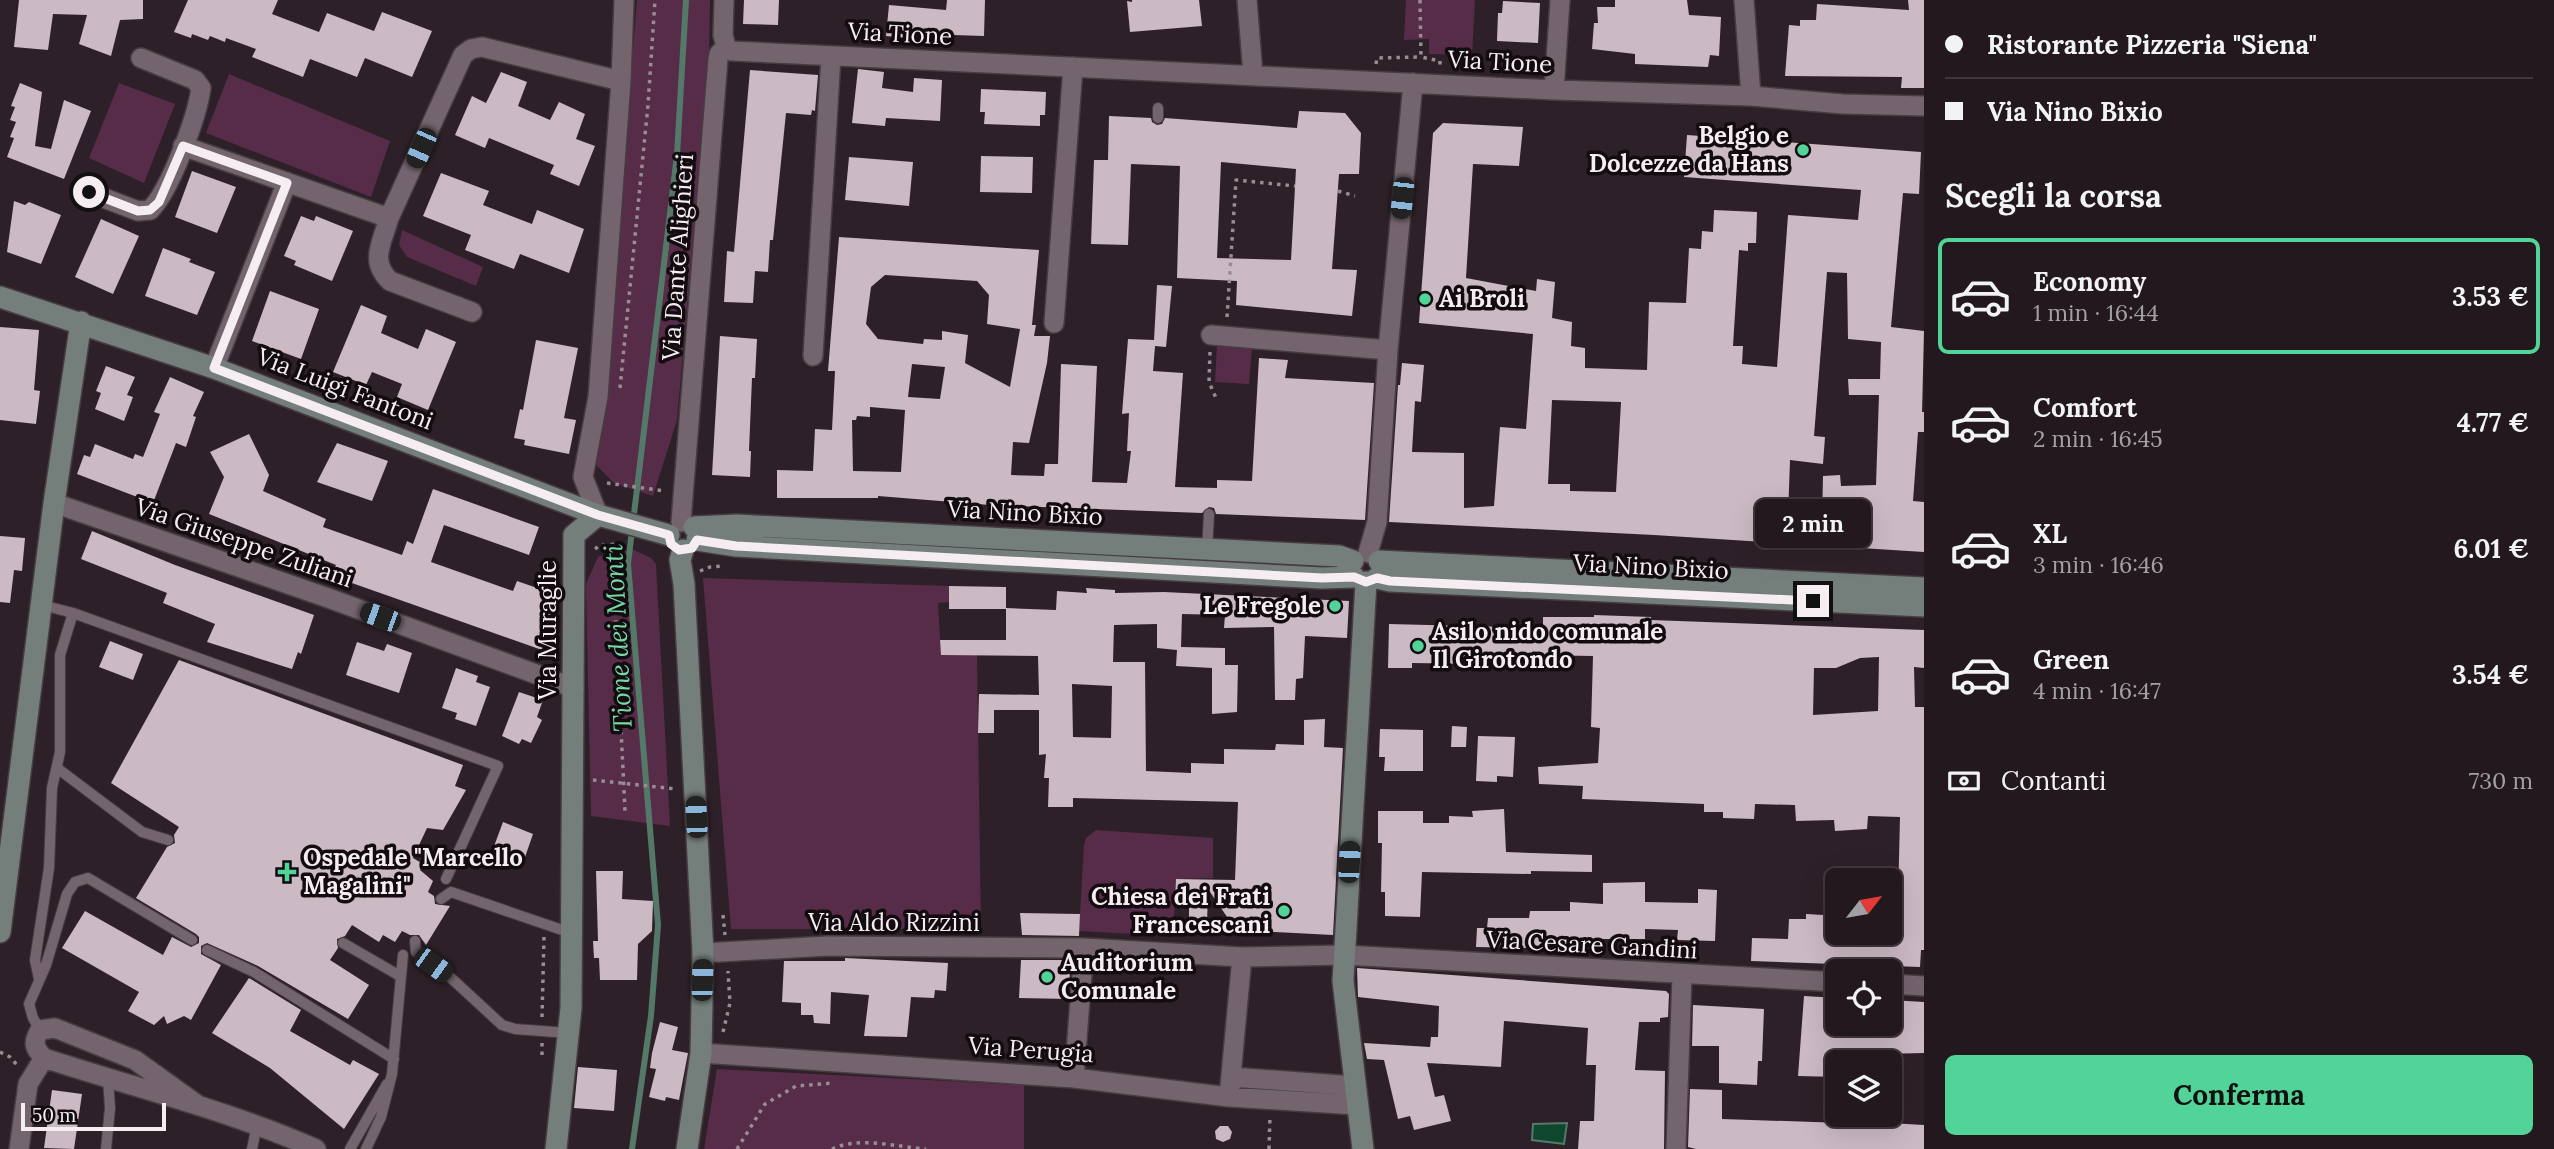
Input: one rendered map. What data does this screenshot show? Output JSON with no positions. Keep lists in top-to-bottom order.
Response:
{
  "streets": {
    "street": [
      "Via Tione",
      "Via Dante Alighieri",
      "Via Luigi Fantoni",
      "Via Nino Bixio",
      "Via Giuseppe Zuliani",
      "Via Muraglie",
      "Via Aldo Rizzini",
      "Via Cesare Gandini",
      "Via Perugia"
    ]
  },
  "crossings": [
    ["Via Tione", "Via Dante Alighieri"],
    ["Via Dante Alighieri", "Via Luigi Fantoni"],
    ["Via Dante Alighieri", "Via Nino Bixio"],
    ["Via Luigi Fantoni", "Via Nino Bixio"],
    ["Via Luigi Fantoni", "Via Muraglie"],
    ["Via Giuseppe Zuliani", "Via Muraglie"],
    ["Via Aldo Rizzini", "Via Cesare Gandini"]
  ],
  "water": ["Tione dei Monti"],
  "places": {
    "other": [
      "Belgio e Dolcezze da Hans",
      "Ai Broli",
      "Le Fregole",
      "Asilo nido comunale Il Girotondo",
      "Chiesa dei Frati Francescani",
      "Auditorium Comunale"
    ],
    "health": ["Ospedale \"Marcello Magalini\""]
  },
  "scale_bar": "50 m",
  "north": "top right",
  "page": {
    "banner": ["Ristorante Pizzeria \"Siena\"", "Via Nino Bixio"],
    "heading": "Scegli la corsa",
    "list": [
      {
        "name": "Economy",
        "note": "1 min · 16:44",
        "value": "3.53 €"
      },
      {
        "name": "Comfort",
        "note": "2 min · 16:45",
        "value": "4.77 €"
      },
      {
        "name": "XL",
        "note": "3 min · 16:46",
        "value": "6.01 €"
      },
      {
        "name": "Green",
        "note": "4 min · 16:47",
        "value": "3.54 €"
      }
    ],
    "bubble": "2 min",
    "pay": ["Contanti", "730 m"],
    "buttons": "Conferma",
    "scale": "50 m"
  }
}
